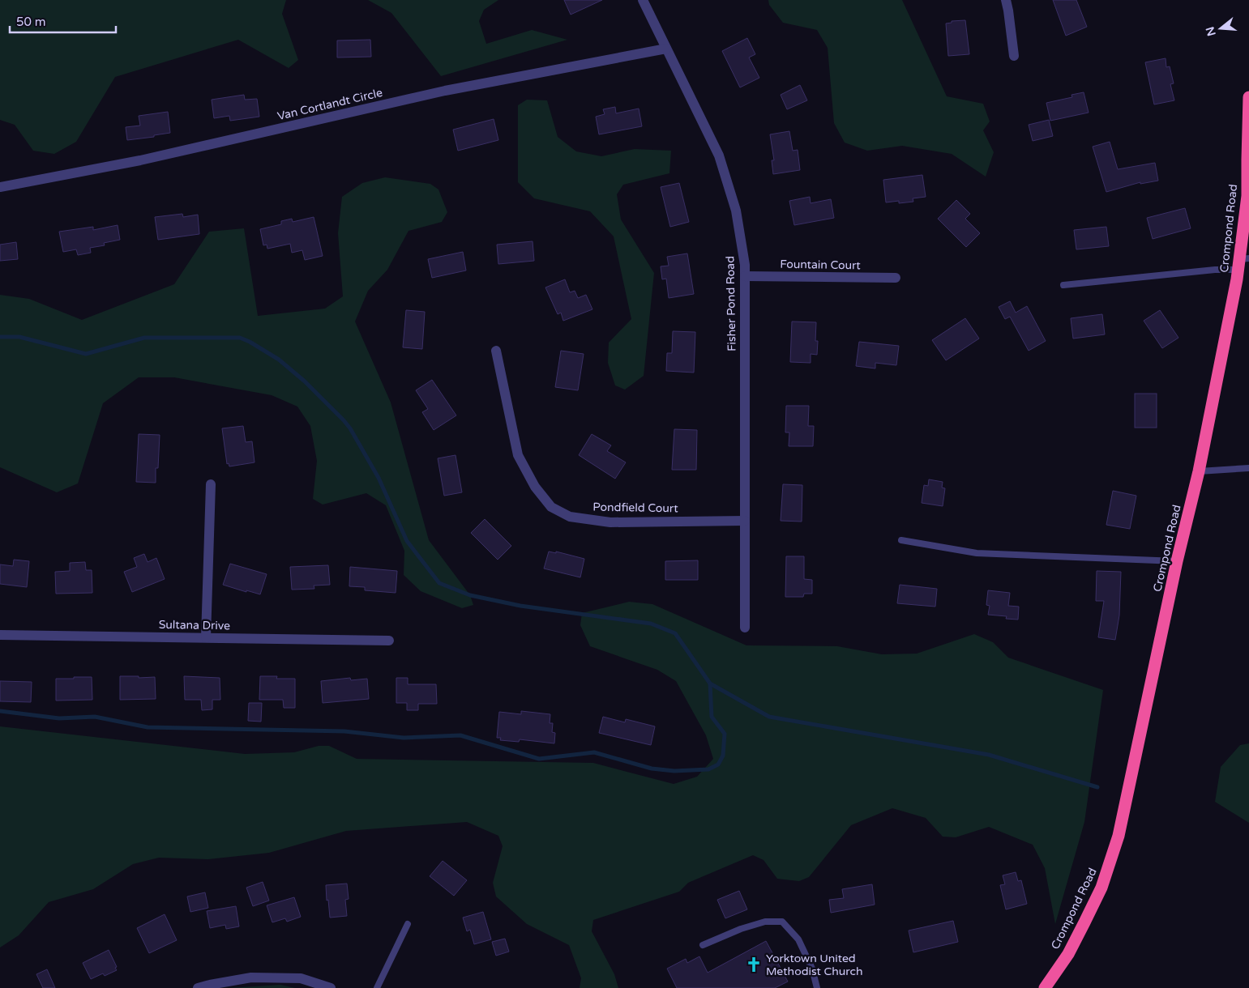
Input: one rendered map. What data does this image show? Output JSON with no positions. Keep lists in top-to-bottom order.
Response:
{
  "streets": {
    "highway": ["Crompond Road"],
    "street": [
      "Van Cortlandt Circle",
      "Fountain Court",
      "Fisher Pond Road",
      "Pondfield Court",
      "Sultana Drive"
    ]
  },
  "crossings": [
    ["Van Cortlandt Circle", "Fisher Pond Road"],
    ["Fountain Court", "Fisher Pond Road"],
    ["Fisher Pond Road", "Pondfield Court"]
  ],
  "places": {
    "church": ["Yorktown United Methodist Church"]
  },
  "scale_bar": "50 m",
  "north": "left"
}
